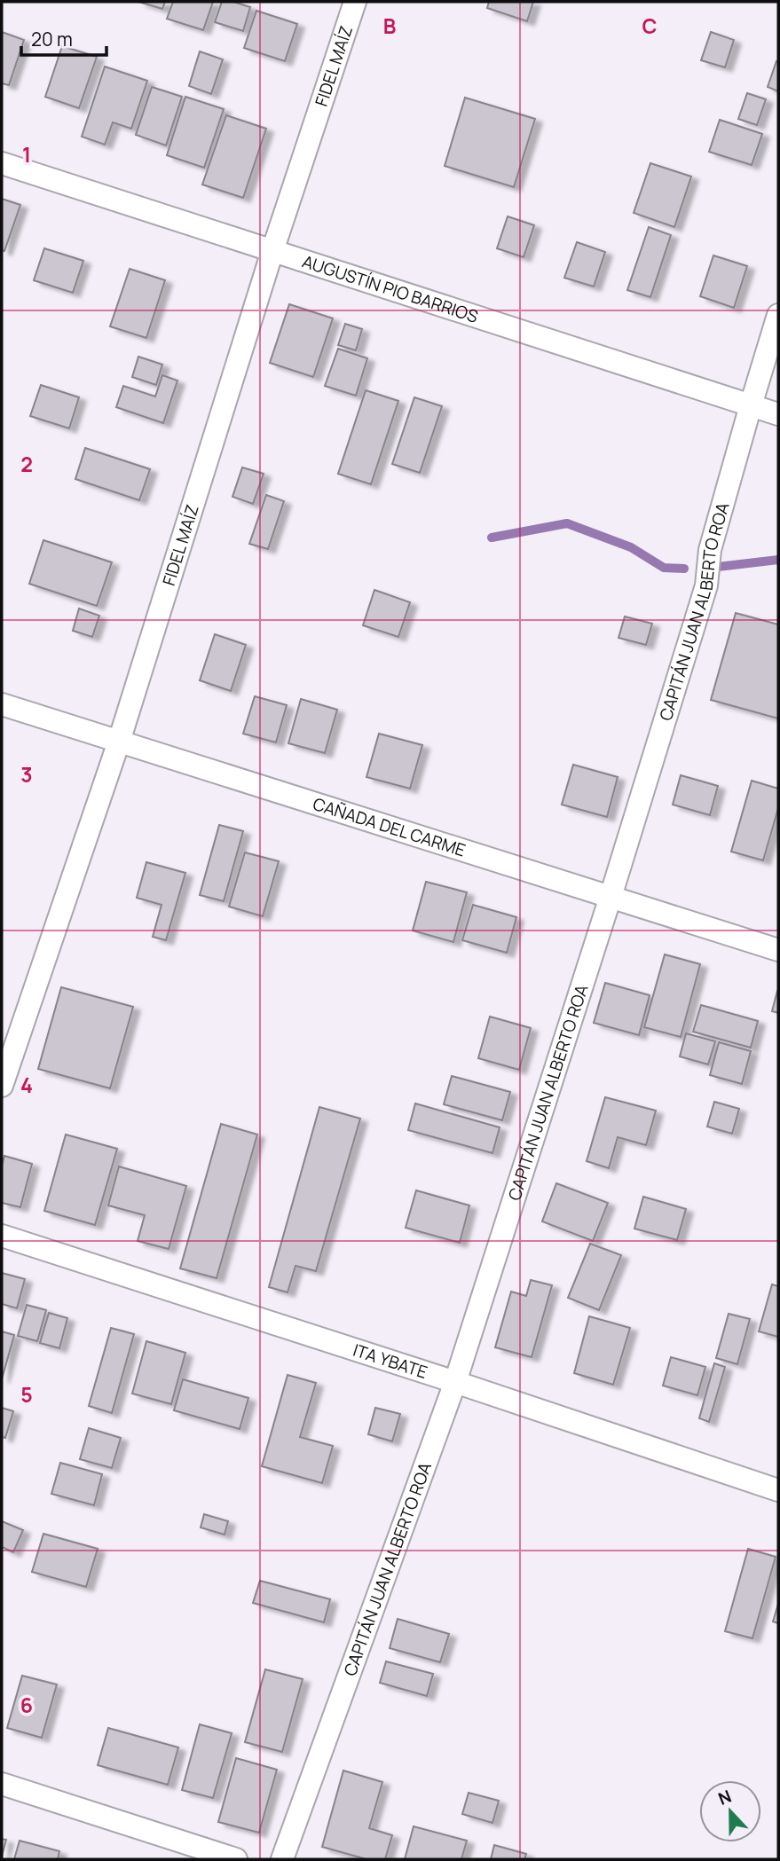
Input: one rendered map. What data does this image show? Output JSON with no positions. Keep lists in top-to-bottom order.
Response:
{
  "streets": {
    "street": [
      "FIDEL MAÍZ",
      "AUGUSTÍN PIO BARRIOS",
      "CAPITÁN JUAN ALBERTO ROA",
      "CAÑADA DEL CARME",
      "ITA YBATE"
    ]
  },
  "crossings": [
    ["FIDEL MAÍZ", "AUGUSTÍN PIO BARRIOS"],
    ["FIDEL MAÍZ", "CAÑADA DEL CARME"],
    ["AUGUSTÍN PIO BARRIOS", "CAPITÁN JUAN ALBERTO ROA"],
    ["CAPITÁN JUAN ALBERTO ROA", "CAÑADA DEL CARME"],
    ["CAPITÁN JUAN ALBERTO ROA", "ITA YBATE"]
  ],
  "scale_bar": "20 m",
  "north": "top",
  "grid": {
    "columns": ["B", "C"],
    "rows": [
      "1",
      "2",
      "3",
      "4",
      "5",
      "6"
    ]
  }
}
